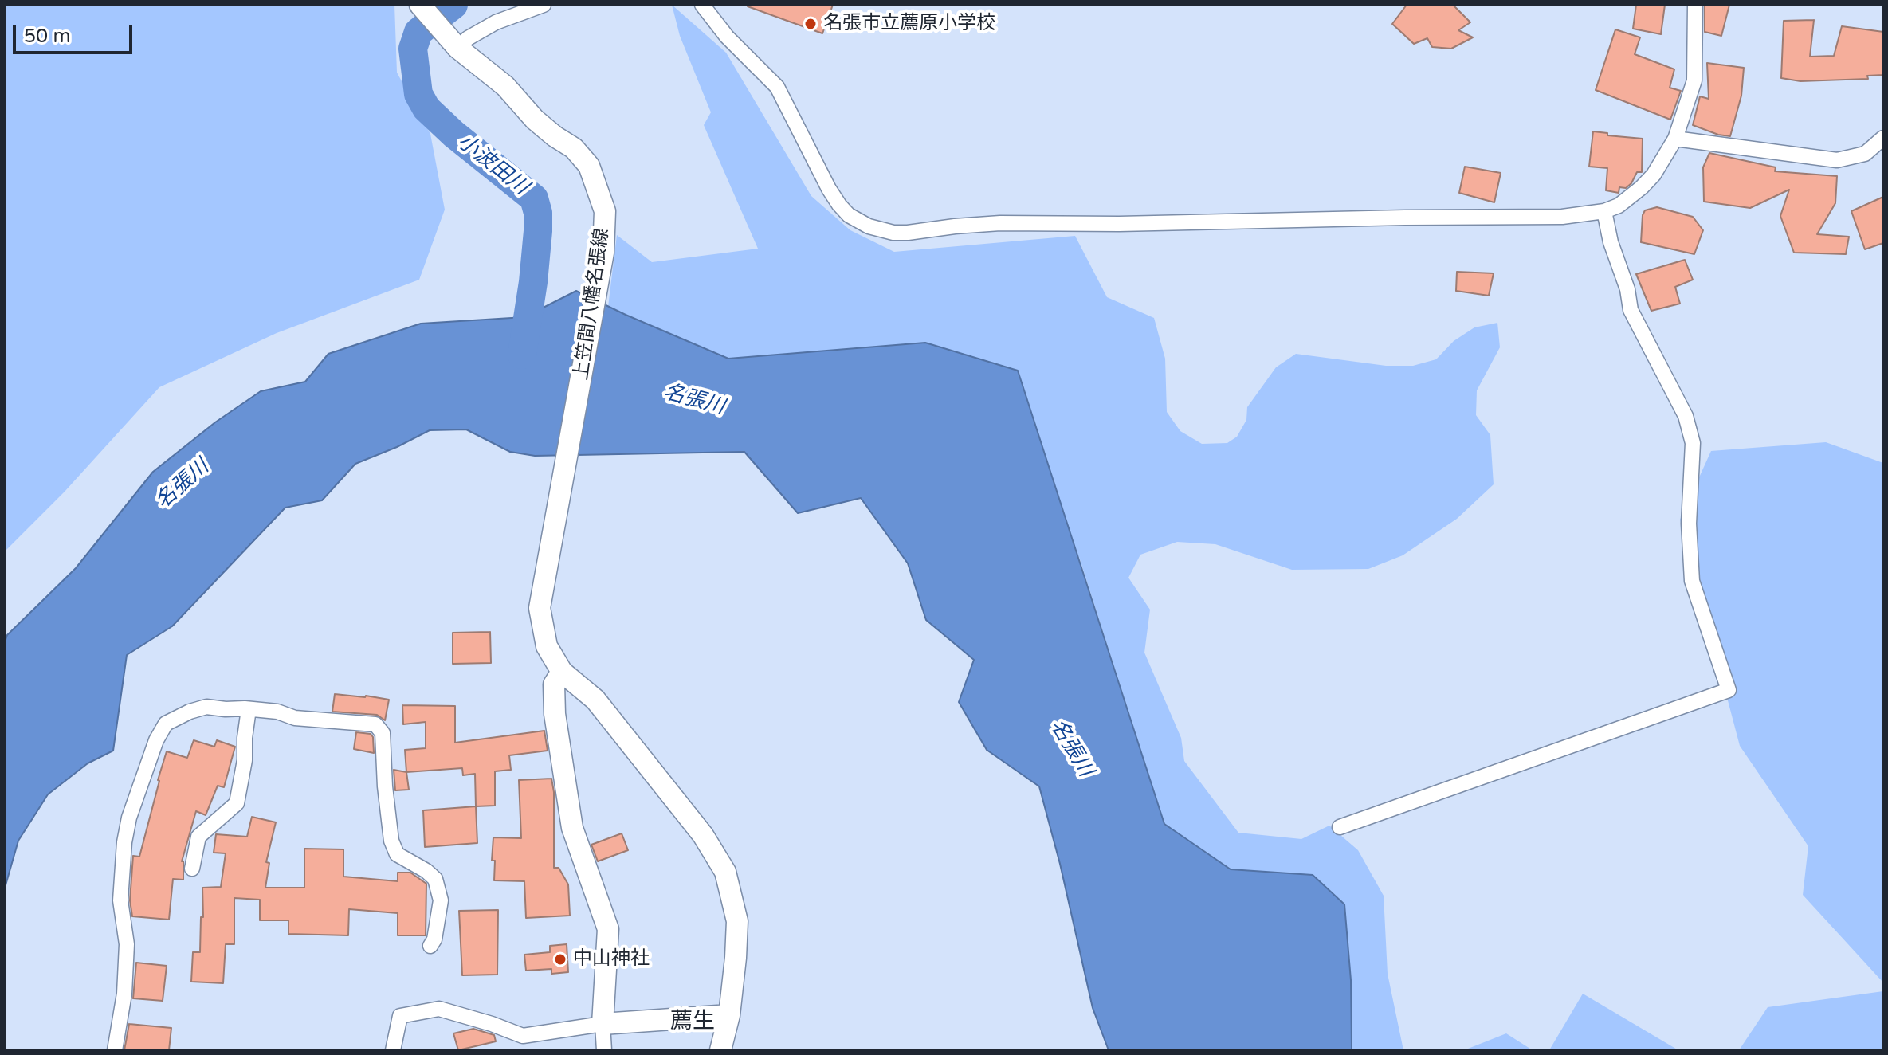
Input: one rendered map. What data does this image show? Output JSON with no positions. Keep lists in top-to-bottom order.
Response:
{
  "streets": {
    "main road": ["上笠間八幡名張線"]
  },
  "districts": ["薦生"],
  "water": ["小波田川", "名張川"],
  "places": ["名張市立薦原小学校", "中山神社"],
  "scale_bar": "50 m"
}
